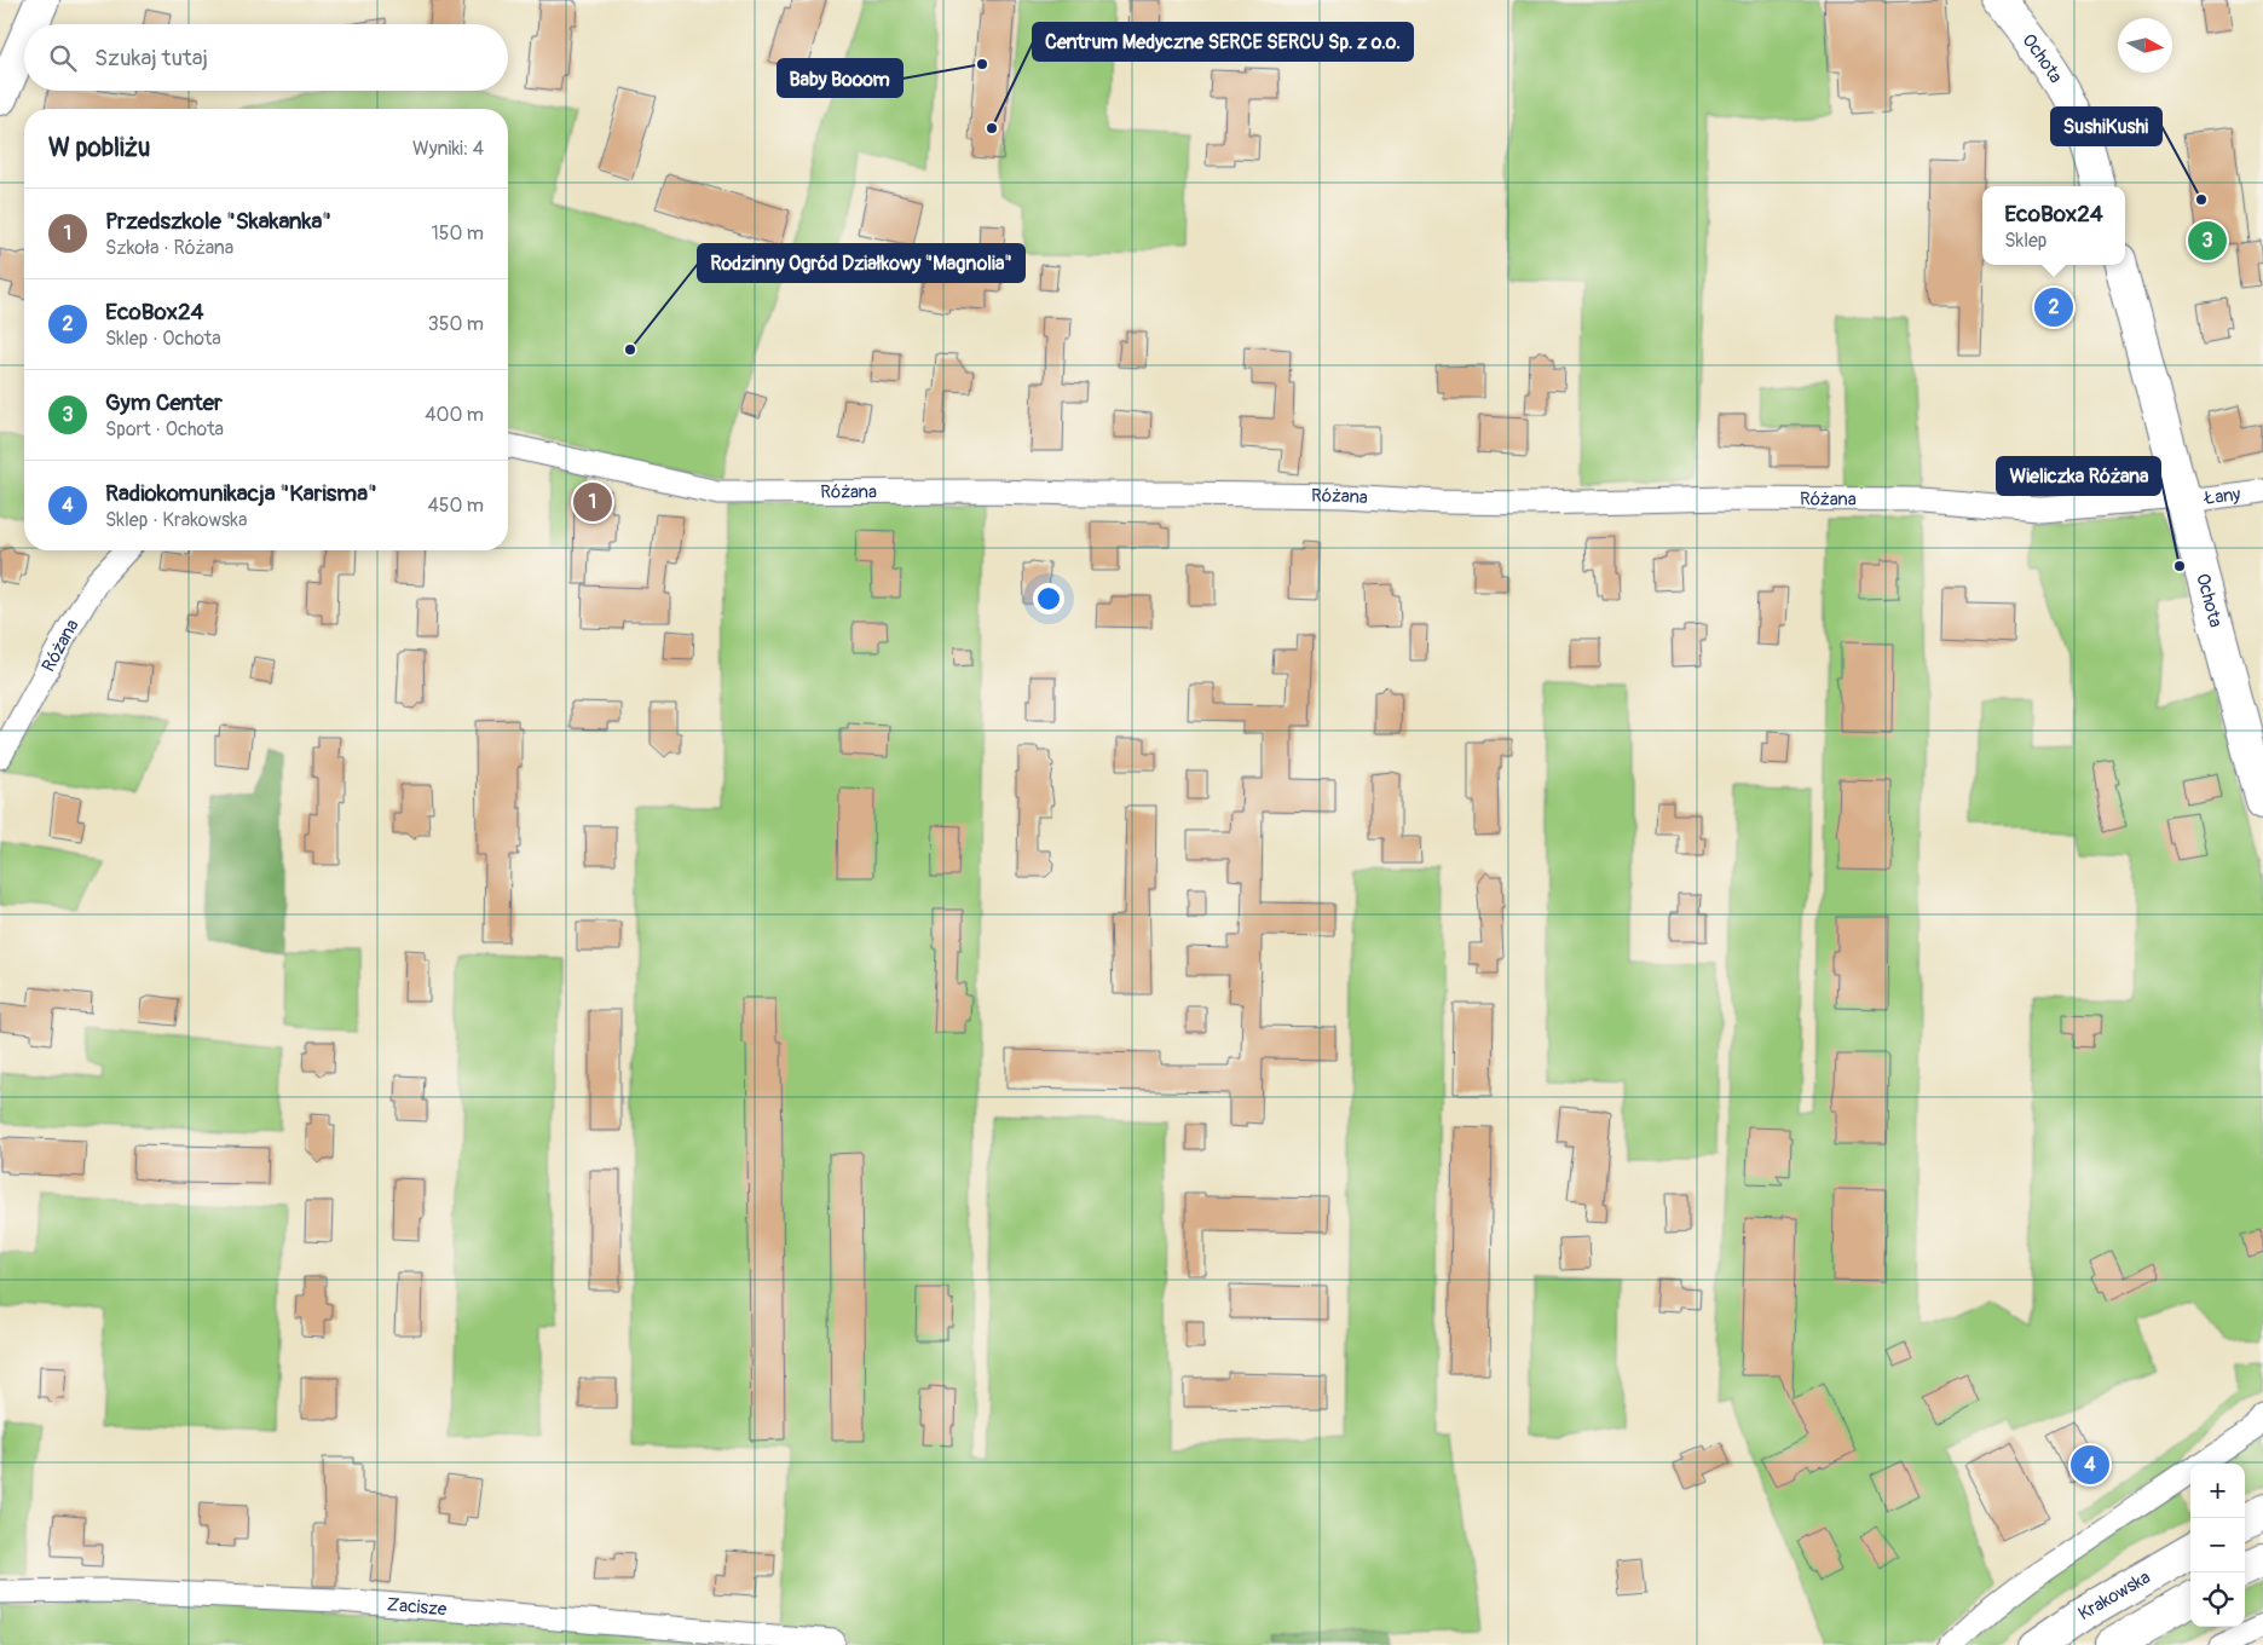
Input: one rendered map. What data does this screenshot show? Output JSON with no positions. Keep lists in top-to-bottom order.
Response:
{
  "streets": {
    "street": [
      "Ochota",
      "Różana",
      "Łany",
      "Krakowska",
      "Zacisze"
    ]
  },
  "crossings": [
    ["Ochota", "Różana"],
    ["Ochota", "Łany"],
    ["Różana", "Łany"]
  ],
  "places": [
    "Baby Booom",
    "Centrum Medyczne SERCE SERCU Sp. z o.o.",
    "SushiKushi",
    "Rodzinny Ogród Działkowy \"Magnolia\"",
    "Wieliczka Różana"
  ],
  "north": "right",
  "page": {
    "search": "Szukaj tutaj",
    "heading": ["W pobliżu", "Wyniki: 4"],
    "popup": ["EcoBox24", "Sklep"],
    "list": [
      {
        "mark": "1",
        "name": "Przedszkole \"Skakanka\"",
        "note": "Szkoła · Różana",
        "value": "150 m"
      },
      {
        "mark": "2",
        "name": "EcoBox24",
        "note": "Sklep · Ochota",
        "value": "350 m"
      },
      {
        "mark": "3",
        "name": "Gym Center",
        "note": "Sport · Ochota",
        "value": "400 m"
      },
      {
        "mark": "4",
        "name": "Radiokomunikacja \"Karisma\"",
        "note": "Sklep · Krakowska",
        "value": "450 m"
      }
    ],
    "pins": [
      "3",
      "2",
      "1",
      "4"
    ],
    "map_buttons": ["+", "−"]
  }
}
